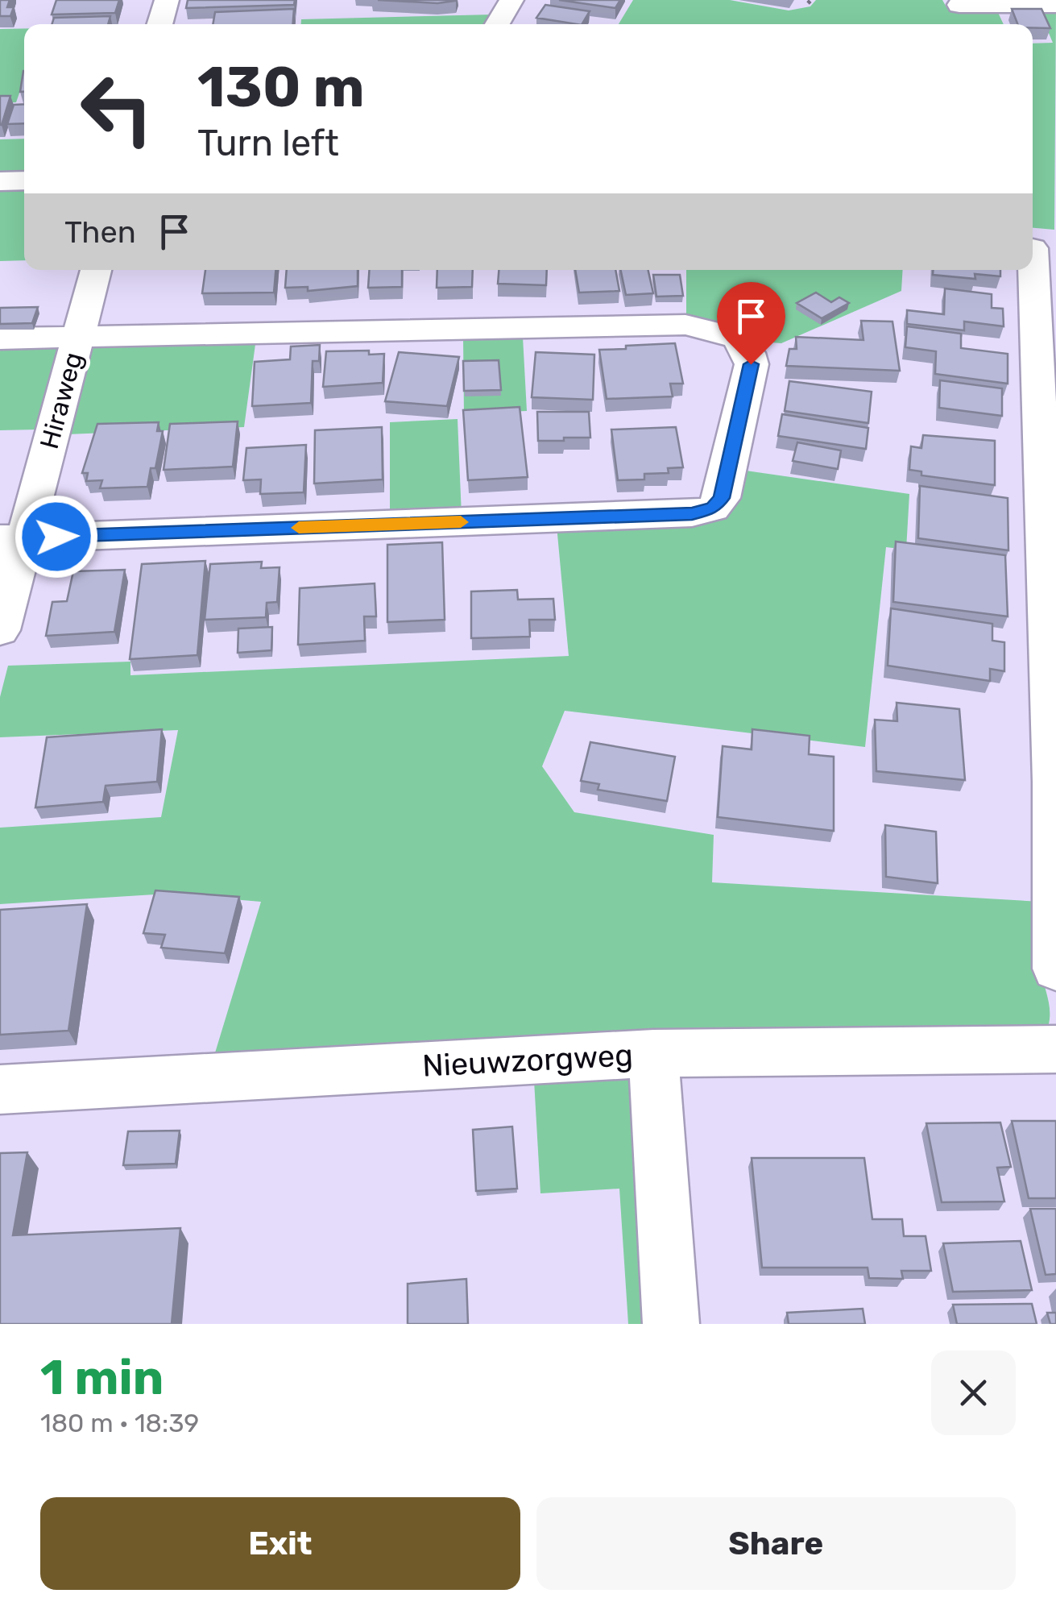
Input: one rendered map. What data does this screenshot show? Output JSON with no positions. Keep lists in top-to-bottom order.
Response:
{
  "streets": {
    "street": ["Hiraweg", "Nieuwzorgweg"]
  },
  "page": {
    "turn": ["130 m", "Turn left"],
    "then": "Then",
    "heading": ["1 min", "180 m · 18:39"],
    "buttons": ["Exit", "Share"]
  }
}
